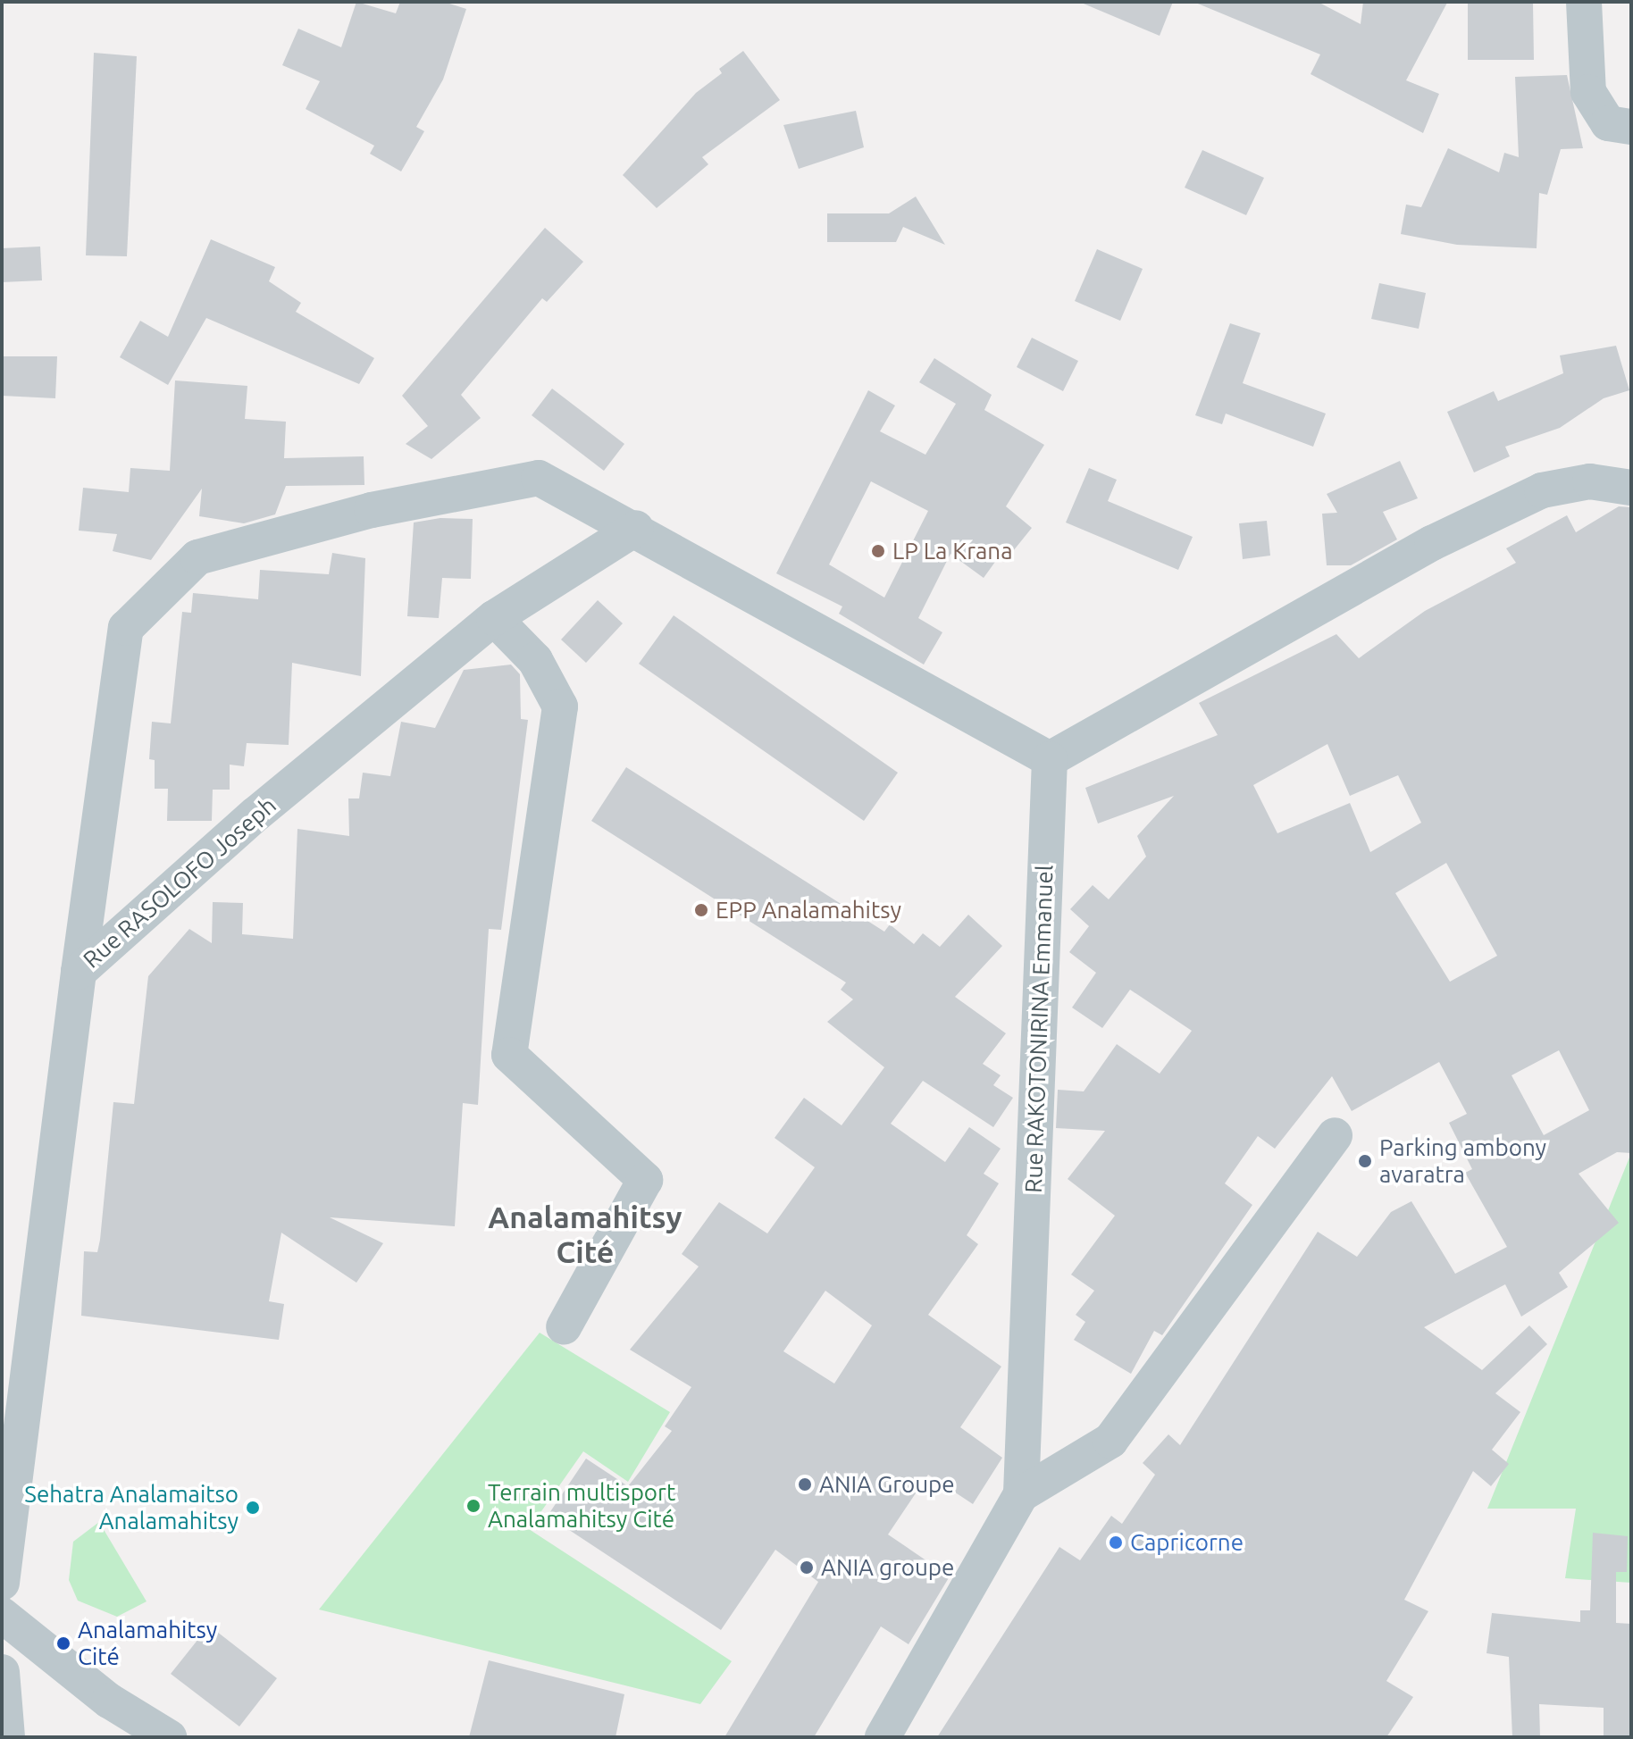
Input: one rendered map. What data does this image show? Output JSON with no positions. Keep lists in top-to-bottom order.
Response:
{
  "streets": {
    "street": ["Rue RASOLOFO Joseph", "Rue RAKOTONIRINA Emmanuel"]
  },
  "districts": ["Analamahitsy Cité"],
  "places": [
    "LP La Krana",
    "EPP Analamahitsy",
    "Parking ambony avaratra",
    "ANIA Groupe",
    "Terrain multisport Analamahitsy Cité",
    "Sehatra Analamaitso Analamahitsy",
    "Capricorne",
    "ANIA groupe",
    "Analamahitsy Cité"
  ]
}
